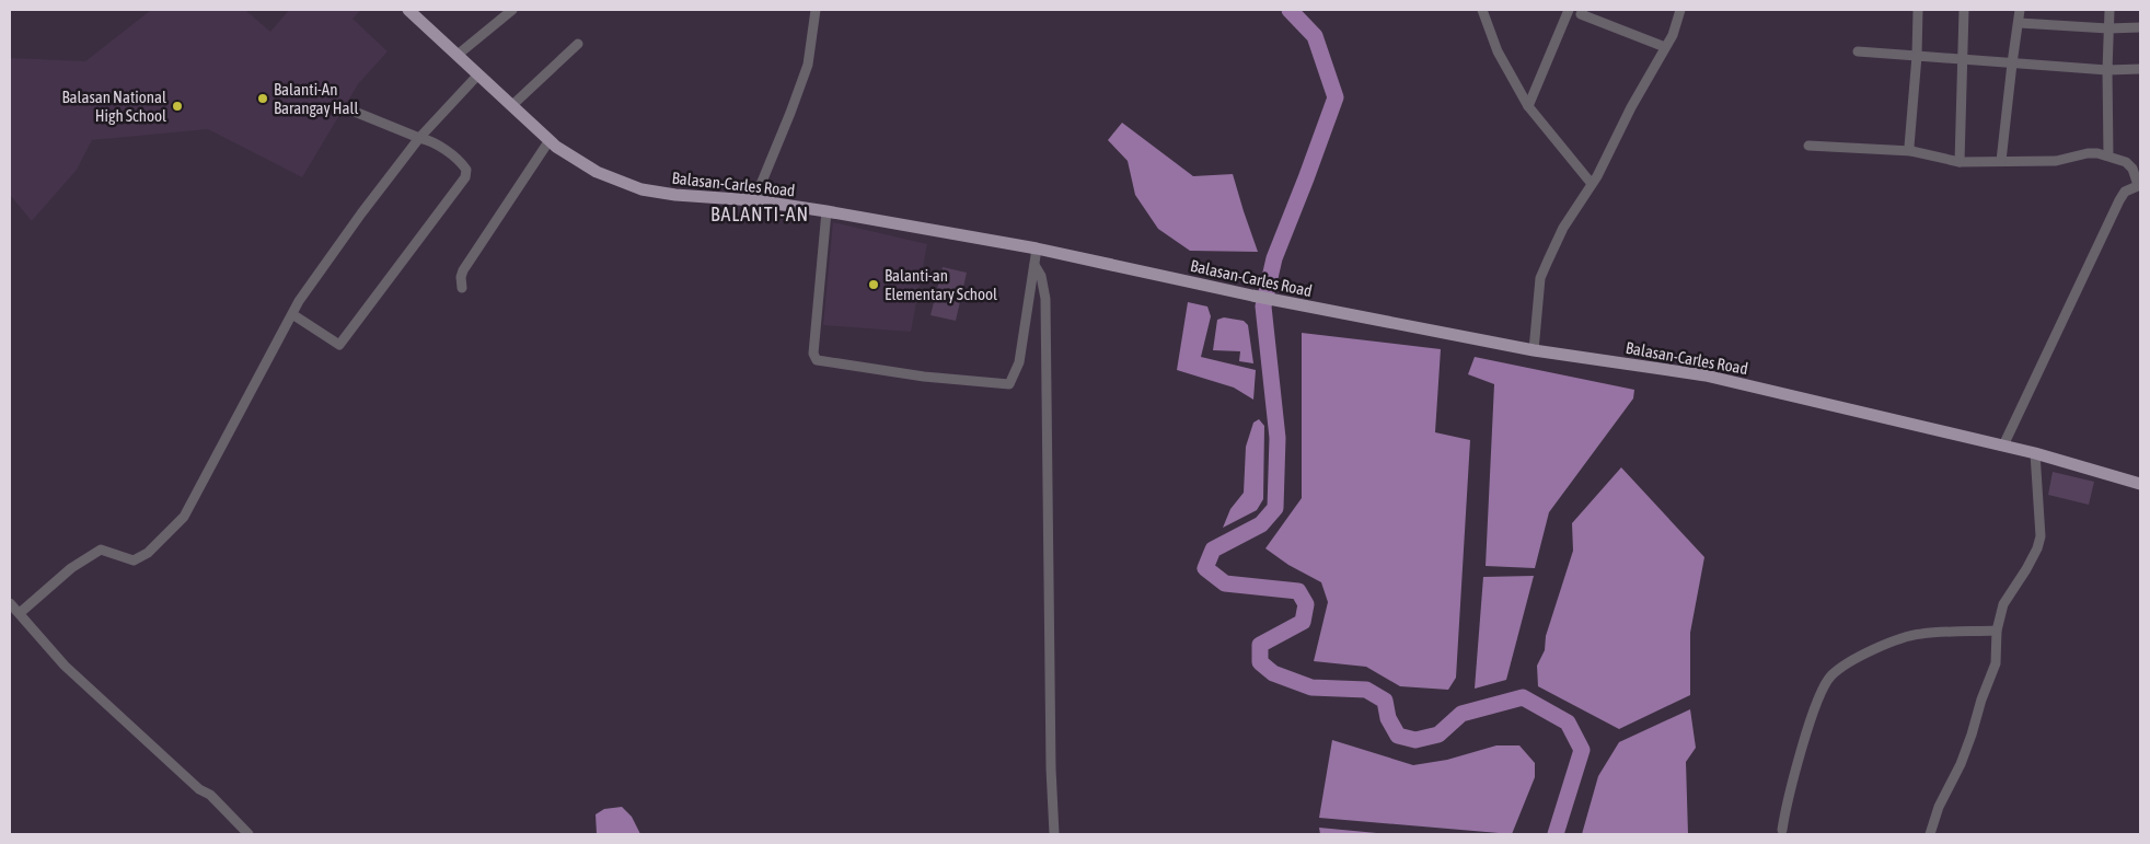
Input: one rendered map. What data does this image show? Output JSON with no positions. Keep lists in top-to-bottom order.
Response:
{
  "streets": {
    "main road": ["Balasan-Carles Road"]
  },
  "districts": ["BALANTI-AN"],
  "places": ["Balanti-An Barangay Hall", "Balasan National High School", "Balanti-an Elementary School"]
}
